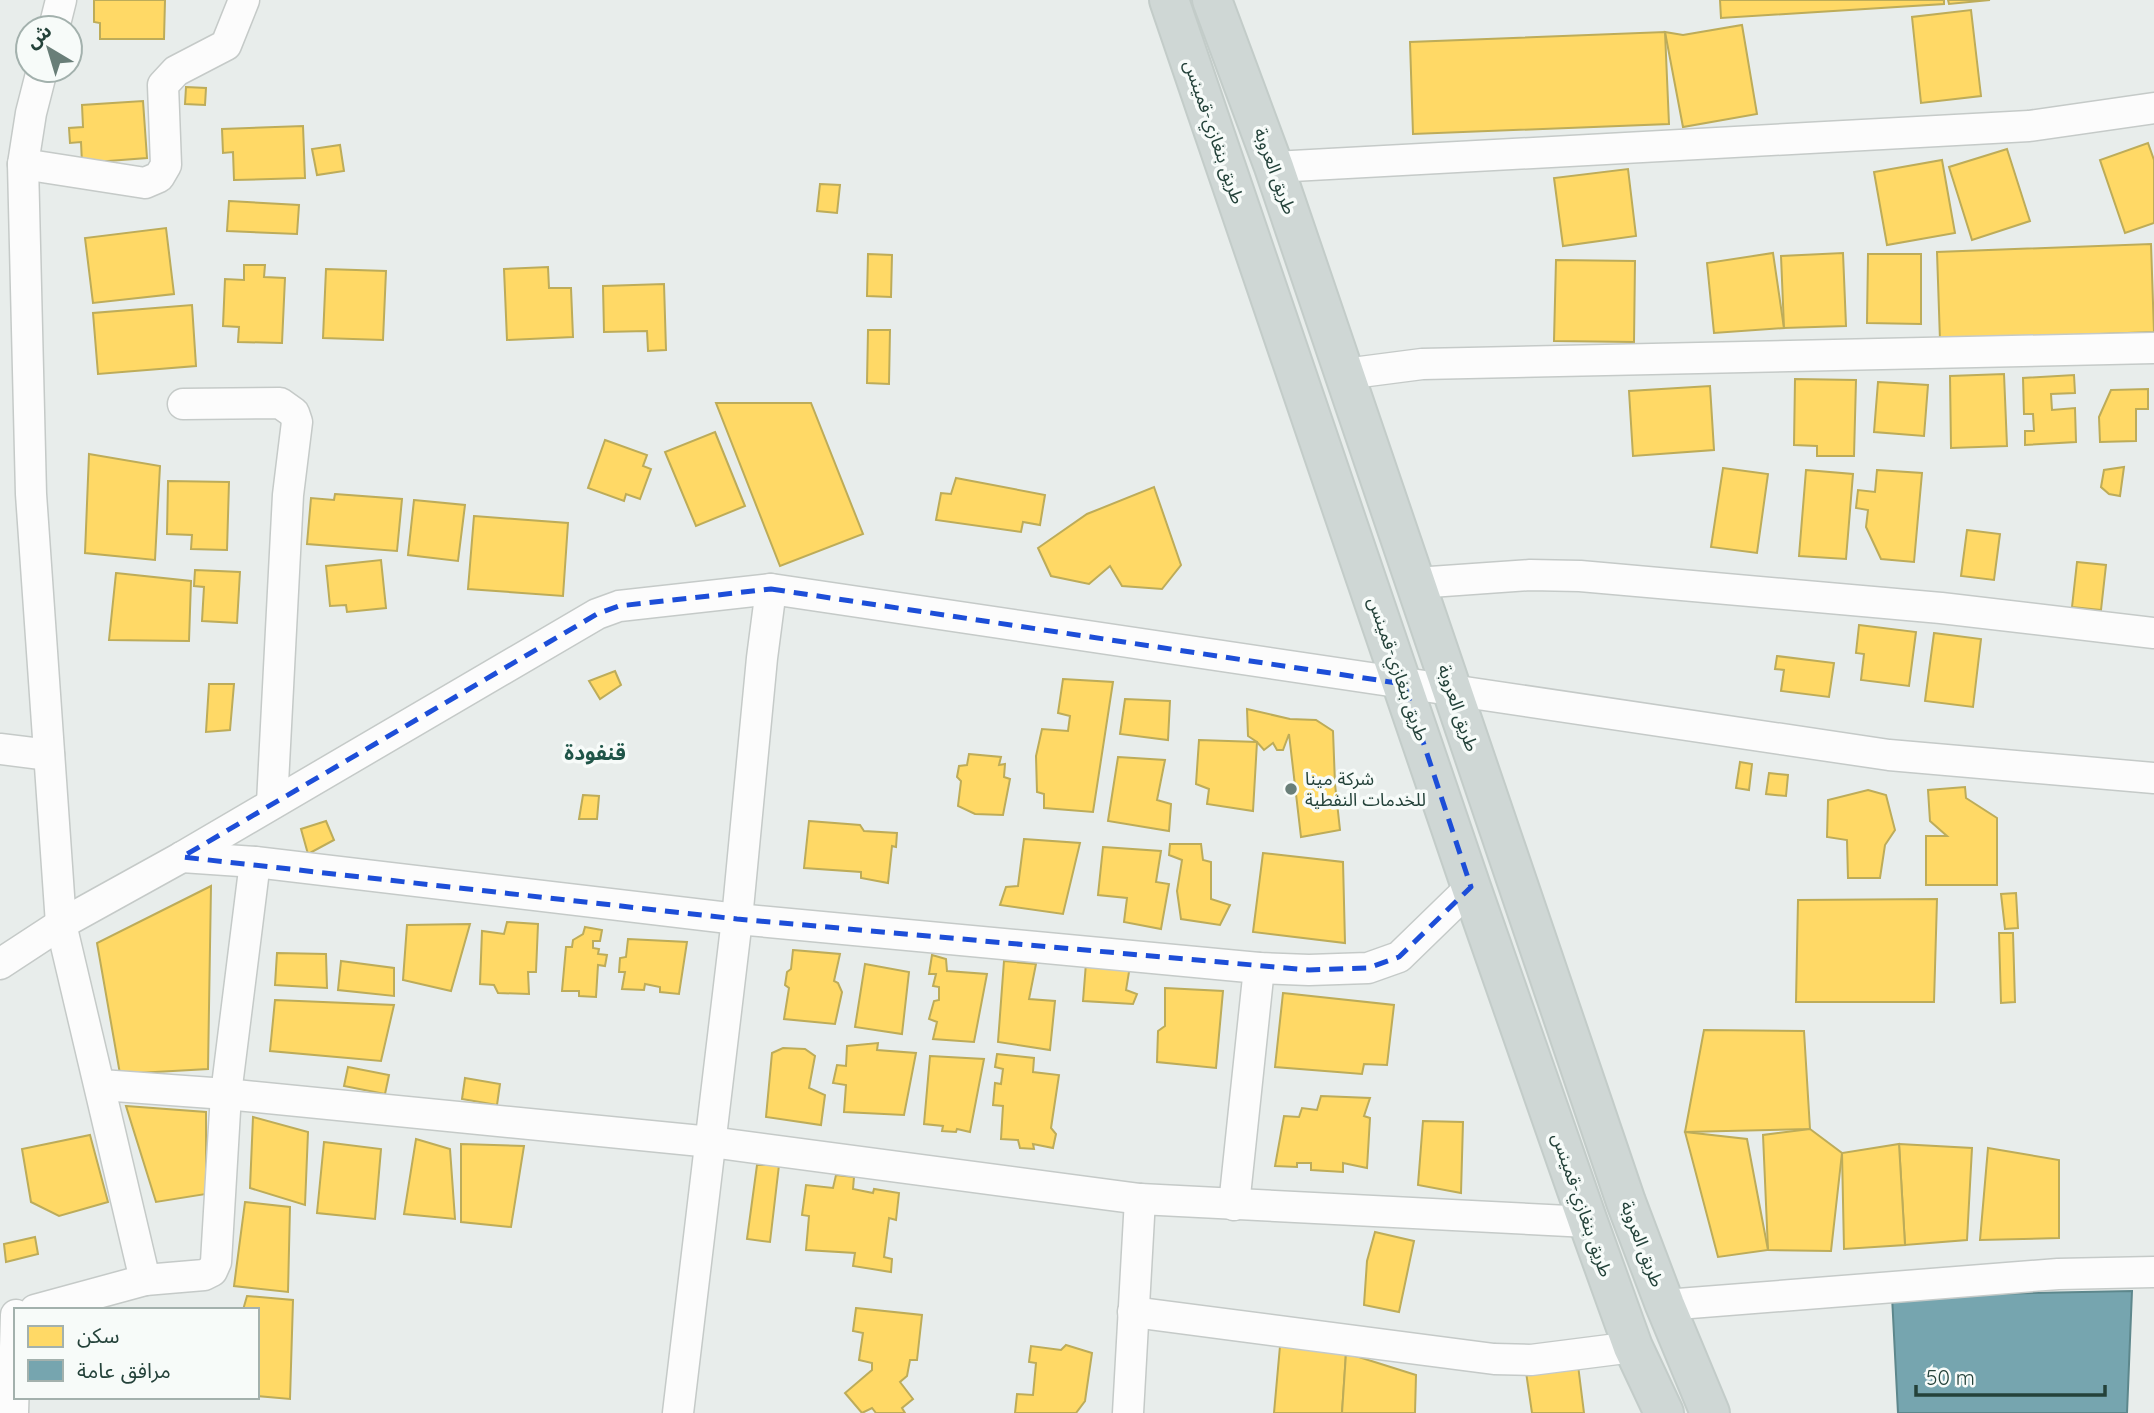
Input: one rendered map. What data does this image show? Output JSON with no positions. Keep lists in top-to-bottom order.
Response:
{
  "streets": {
    "main road": ["طريق بنغازي-قمينس", "طريق العروبة"]
  },
  "districts": ["قنفودة"],
  "places": ["شركة مينا للخدمات النفطية"],
  "legend": ["سكن", "مرافق عامة"],
  "scale_bar": "50 m",
  "north": "top left"
}
